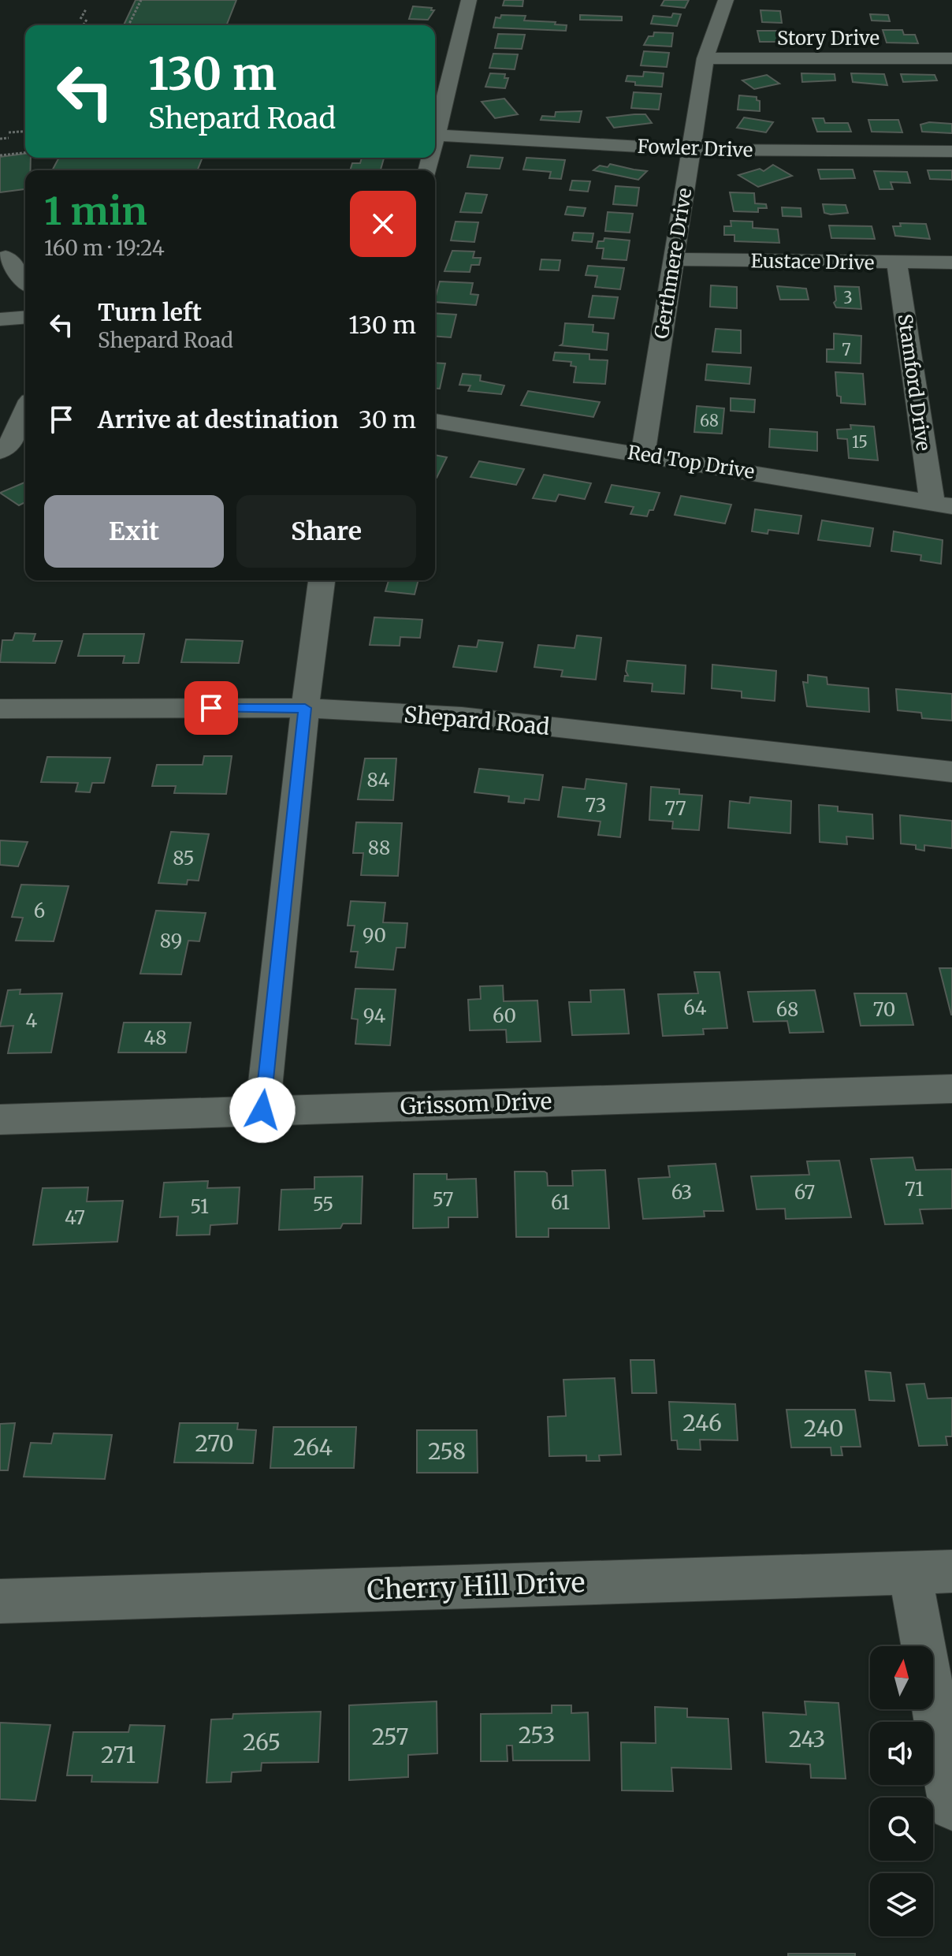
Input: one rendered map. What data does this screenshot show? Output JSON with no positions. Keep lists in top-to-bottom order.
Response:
{
  "streets": {
    "street": [
      "Story Drive",
      "Fowler Drive",
      "Eustace Drive",
      "Gerthmere Drive",
      "Stamford Drive",
      "Red Top Drive",
      "Shepard Road",
      "Grissom Drive",
      "Cherry Hill Drive"
    ]
  },
  "crossings": [
    ["Story Drive", "Gerthmere Drive"],
    ["Fowler Drive", "Gerthmere Drive"],
    ["Eustace Drive", "Gerthmere Drive"],
    ["Eustace Drive", "Stamford Drive"],
    ["Gerthmere Drive", "Red Top Drive"],
    ["Stamford Drive", "Red Top Drive"]
  ],
  "house_numbers": [
    "3",
    "7",
    "68",
    "15",
    "84",
    "73",
    "77",
    "88",
    "85",
    "6",
    "90",
    "89",
    "64",
    "68",
    "70",
    "94",
    "60",
    "4",
    "48",
    "71",
    "63",
    "67",
    "57",
    "61",
    "55",
    "51",
    "47",
    "246",
    "240",
    "270",
    "264",
    "258",
    "253",
    "257",
    "243",
    "265",
    "271"
  ],
  "north": "top",
  "page": {
    "turn": ["130 m", "Shepard Road"],
    "heading": ["1 min", "160 m · 19:24"],
    "list": [
      {
        "name": "Turn left",
        "note": "Shepard Road",
        "value": "130 m"
      },
      {
        "name": "Arrive at destination",
        "value": "30 m"
      }
    ],
    "buttons": ["Exit", "Share"]
  }
}
